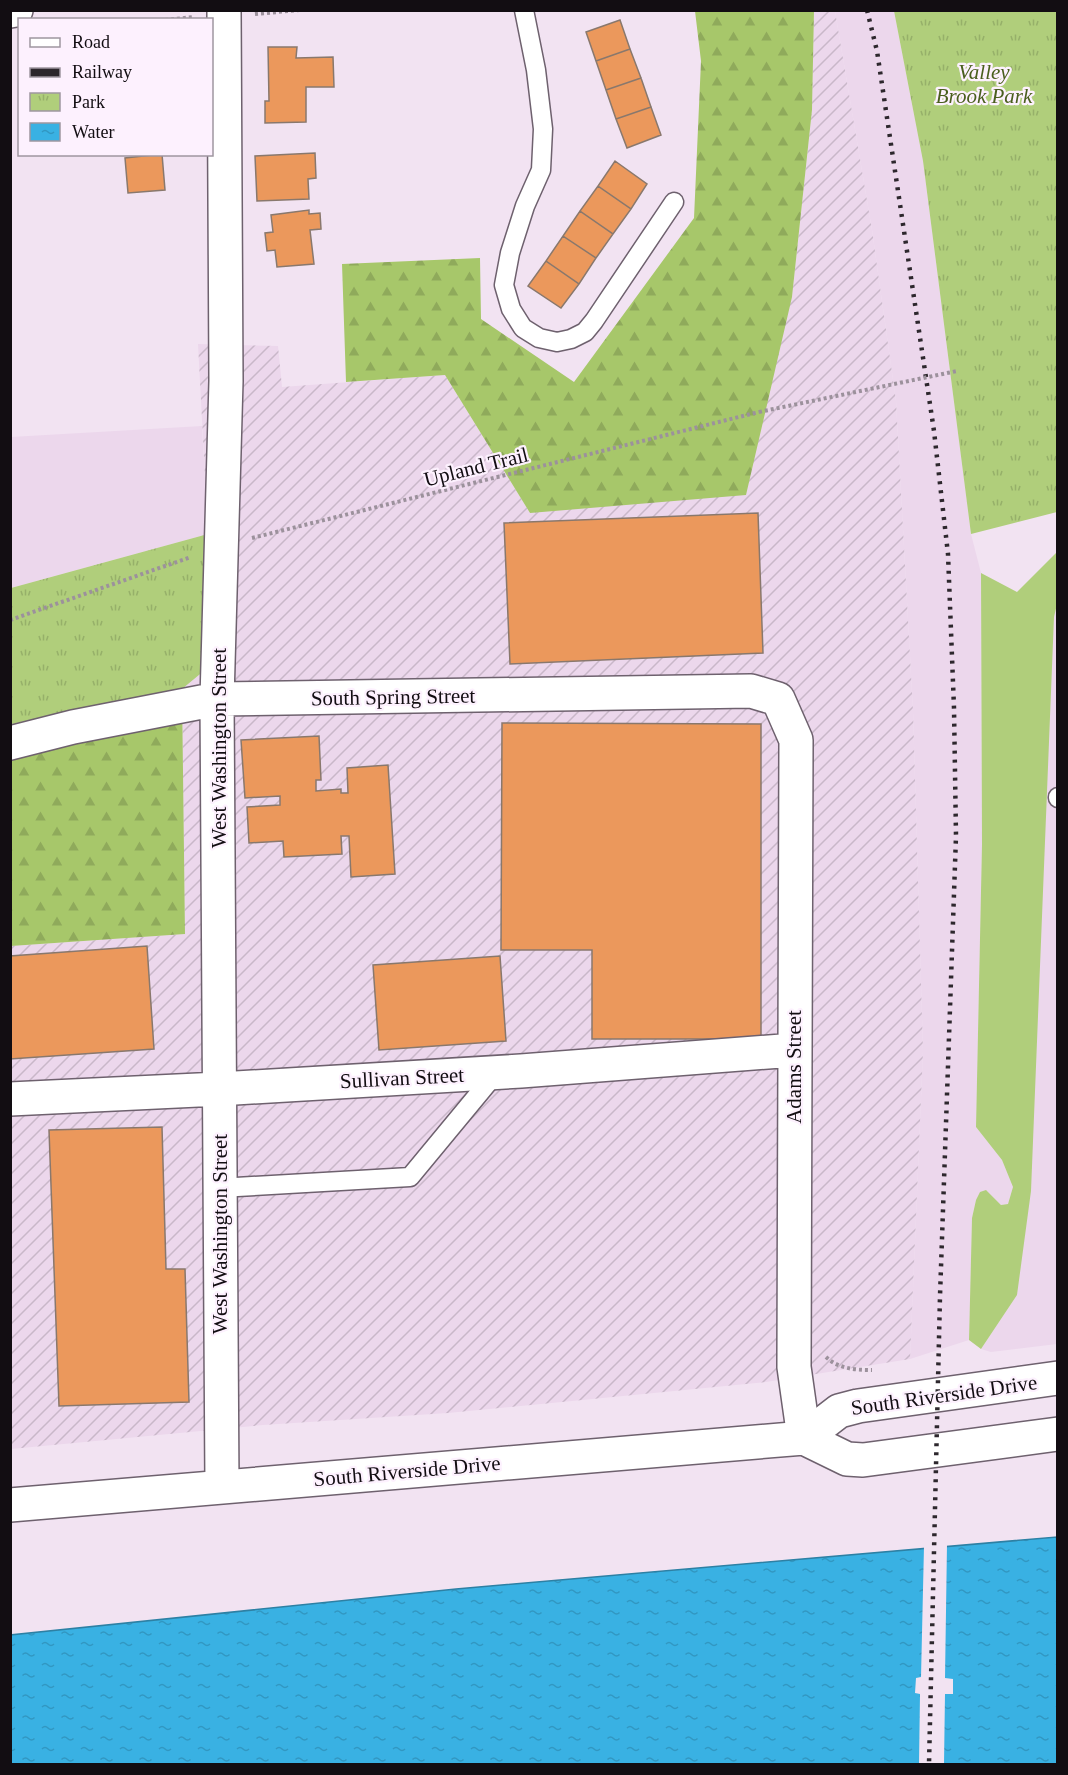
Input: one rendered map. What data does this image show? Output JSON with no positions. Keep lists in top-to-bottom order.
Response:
{
  "streets": {
    "main road": [
      "South Spring Street",
      "West Washington Street",
      "Adams Street",
      "Sullivan Street",
      "South Riverside Drive"
    ],
    "path": ["Upland Trail"]
  },
  "crossings": [
    ["Upland Trail", "West Washington Street"],
    ["South Spring Street", "West Washington Street"],
    ["South Spring Street", "Adams Street"],
    ["West Washington Street", "Sullivan Street"],
    ["West Washington Street", "South Riverside Drive"],
    ["Adams Street", "Sullivan Street"],
    ["Adams Street", "South Riverside Drive"]
  ],
  "parks": ["Valley Brook Park"],
  "legend": [
    "Road",
    "Railway",
    "Park",
    "Water"
  ]
}
